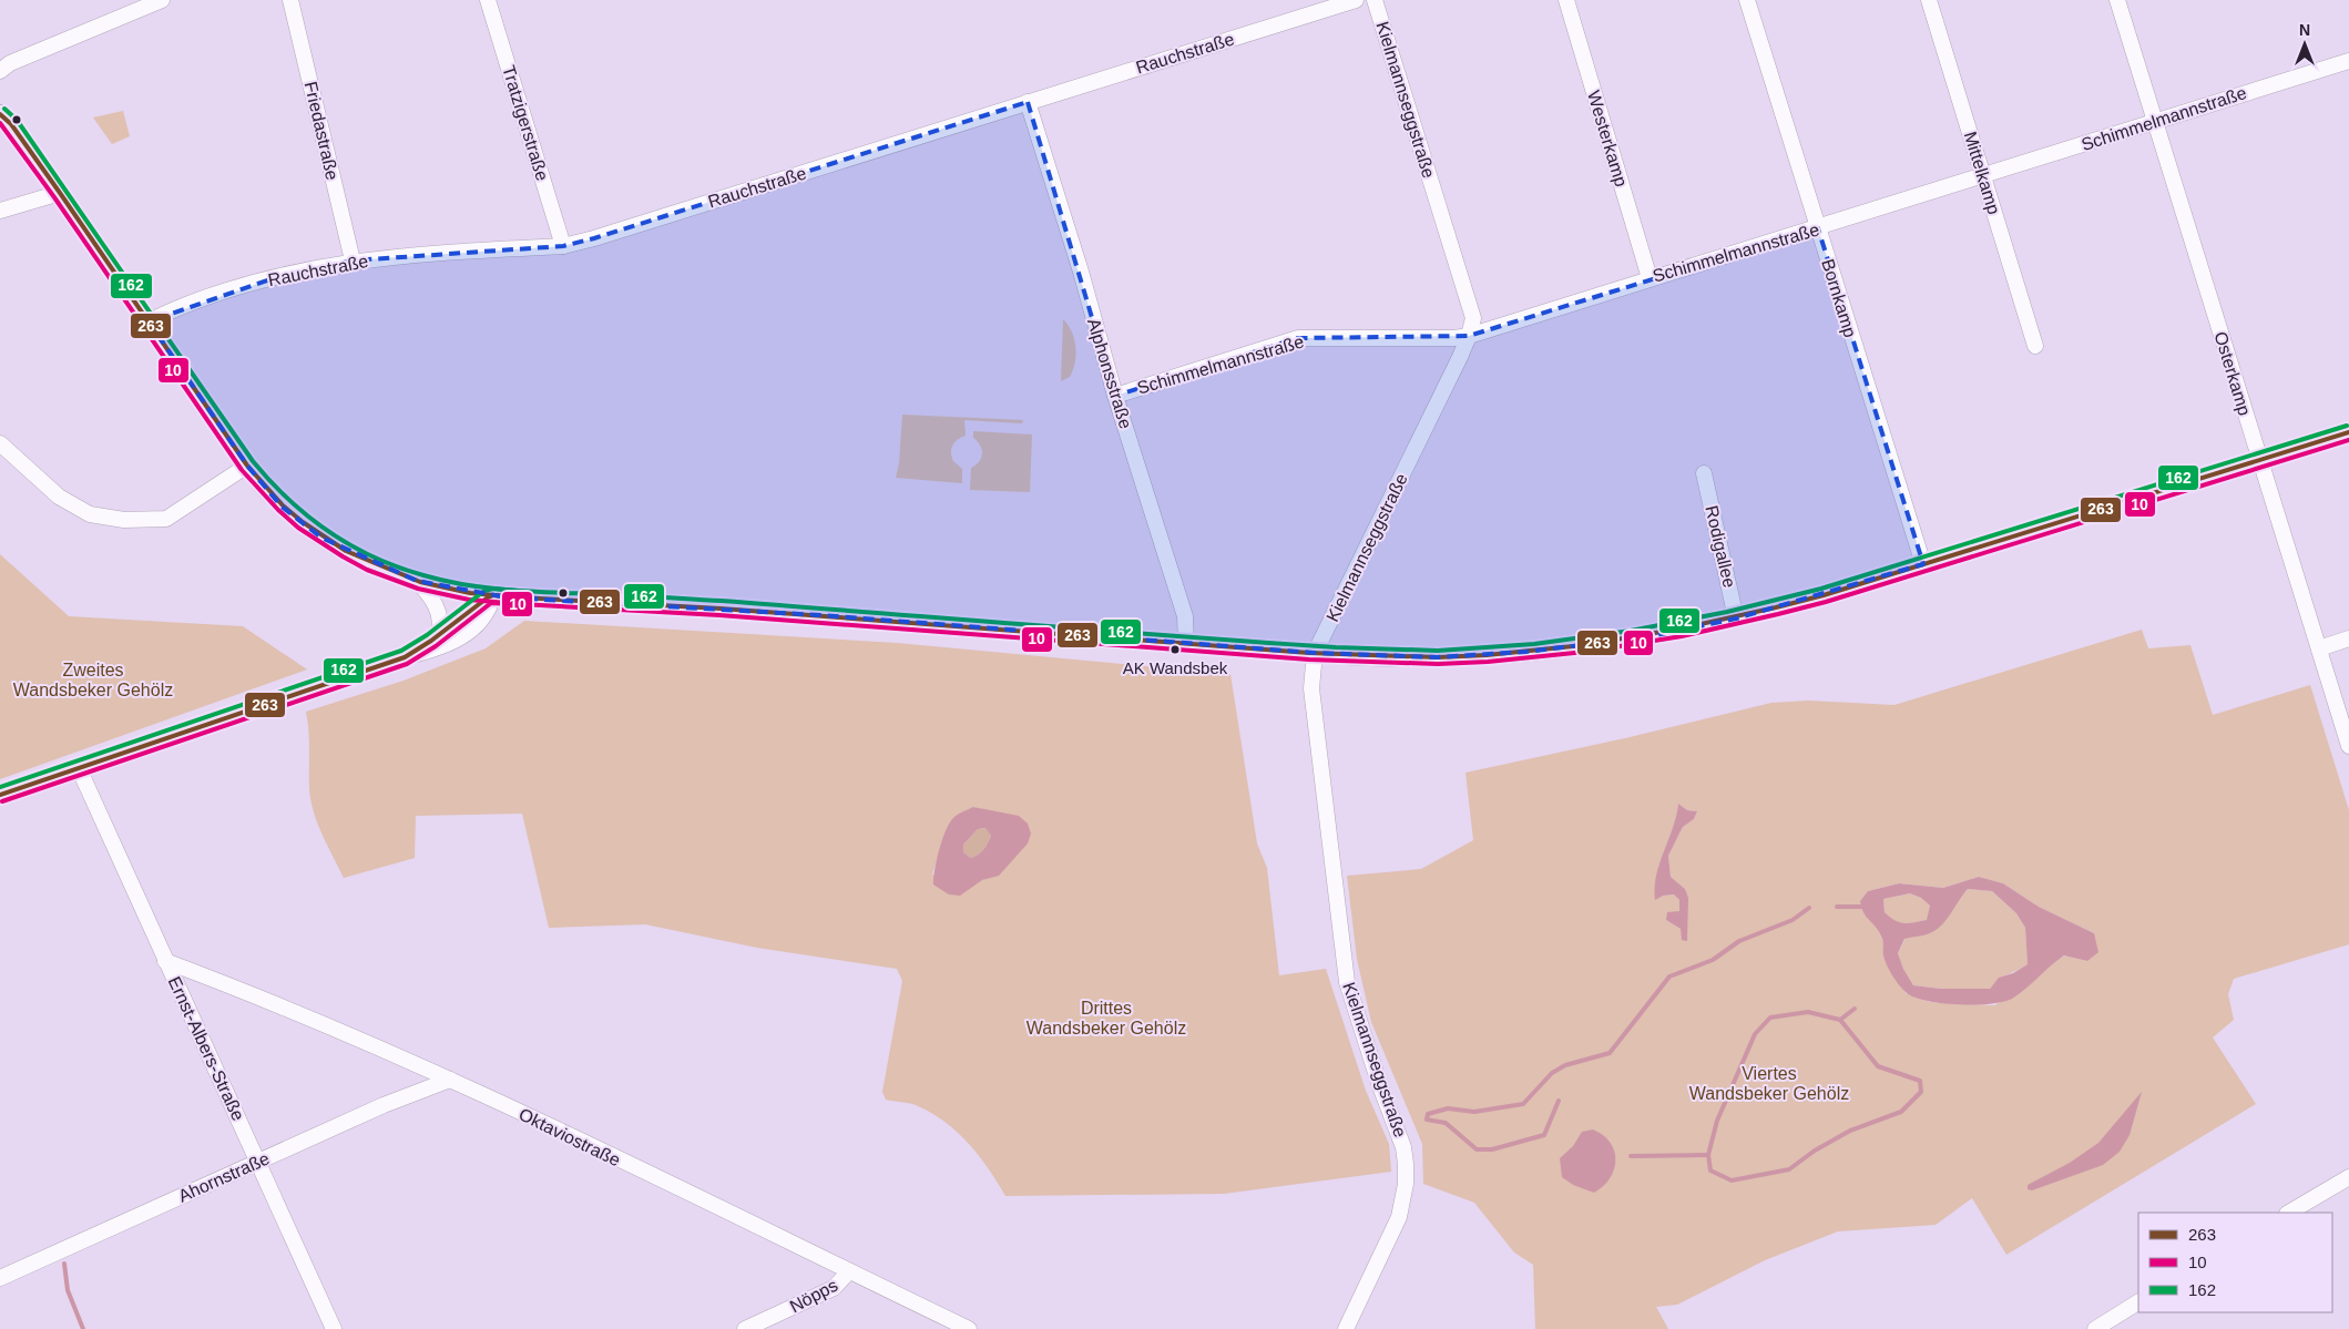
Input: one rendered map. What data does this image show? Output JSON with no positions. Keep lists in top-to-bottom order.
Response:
{
  "streets": {
    "street": [
      "Rauchstraße",
      "Kielmannseggstraße",
      "Schimmelmannstraße",
      "Tratzigerstraße",
      "Friedastraße",
      "Westerkamp",
      "Mittelkamp",
      "Bornkamp",
      "Alphonsstraße",
      "Osterkamp",
      "Rodigallee",
      "Ernst-Albers-Straße",
      "Oktaviostraße",
      "Ahornstraße",
      "Nöpps"
    ]
  },
  "crossings": [
    ["Rauchstraße", "Tratzigerstraße"],
    ["Rauchstraße", "Friedastraße"],
    ["Rauchstraße", "Alphonsstraße"],
    ["Kielmannseggstraße", "Schimmelmannstraße"],
    ["Schimmelmannstraße", "Westerkamp"],
    ["Schimmelmannstraße", "Mittelkamp"],
    ["Schimmelmannstraße", "Bornkamp"],
    ["Schimmelmannstraße", "Alphonsstraße"],
    ["Schimmelmannstraße", "Osterkamp"],
    ["Ernst-Albers-Straße", "Oktaviostraße"],
    ["Ernst-Albers-Straße", "Ahornstraße"],
    ["Oktaviostraße", "Ahornstraße"],
    ["Oktaviostraße", "Nöpps"]
  ],
  "parks": ["Zweites Wandsbeker Gehölz", "Drittes Wandsbeker Gehölz", "Viertes Wandsbeker Gehölz"],
  "places": ["AK Wandsbek"],
  "lines": ["transit line 162", "transit line 263", "transit line 10"],
  "legend": ["263", "10", "162"],
  "north": "top"
}
